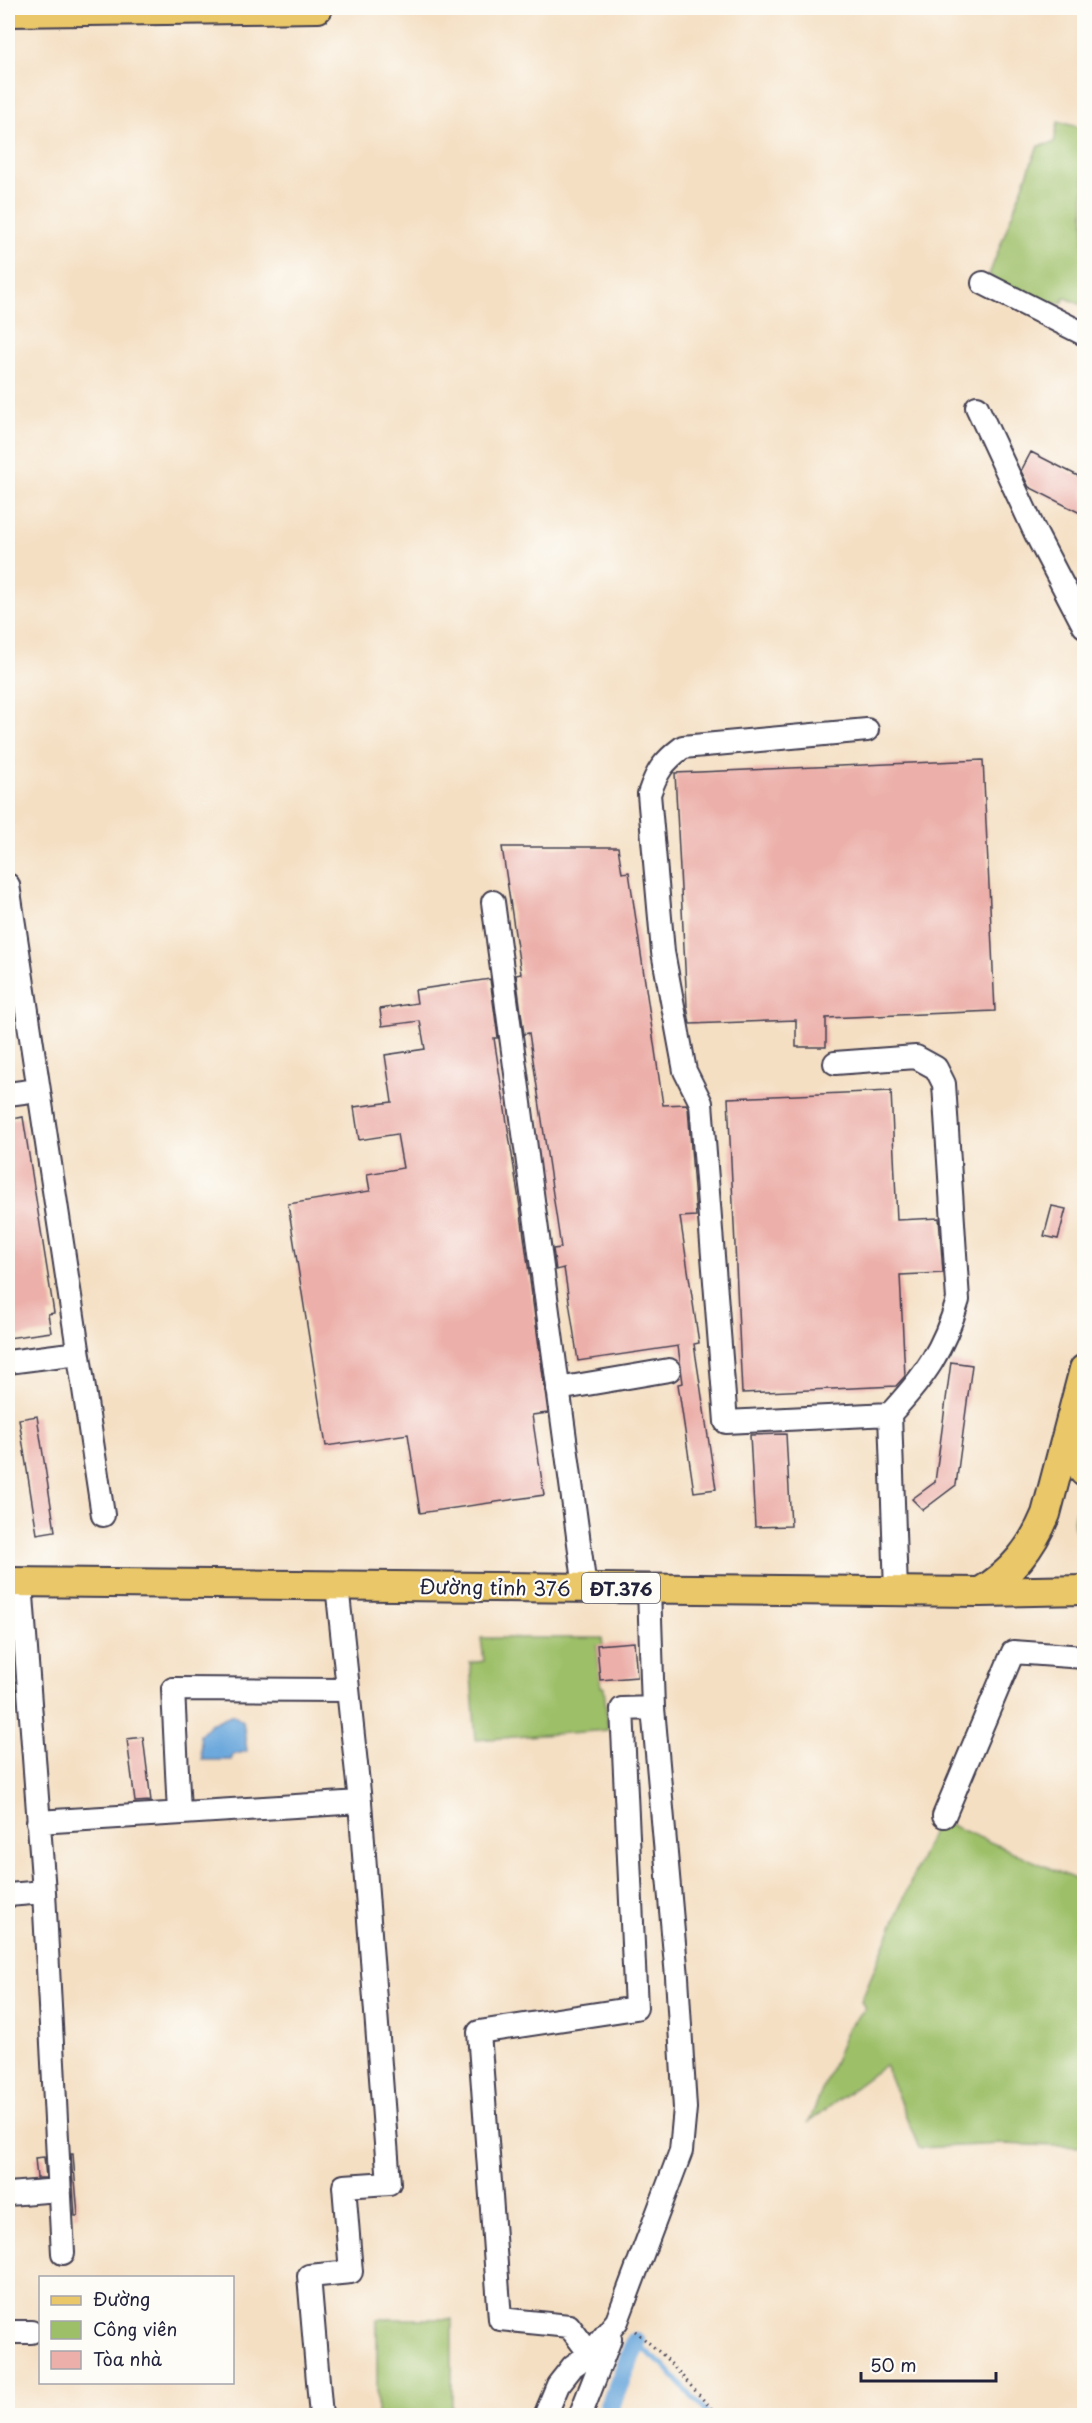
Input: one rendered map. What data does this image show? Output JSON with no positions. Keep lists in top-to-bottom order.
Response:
{
  "streets": {
    "main road": ["Đường tỉnh 376", "ĐT.376"]
  },
  "legend": ["Đường", "Công viên", "Tòa nhà"],
  "scale_bar": "50 m"
}
